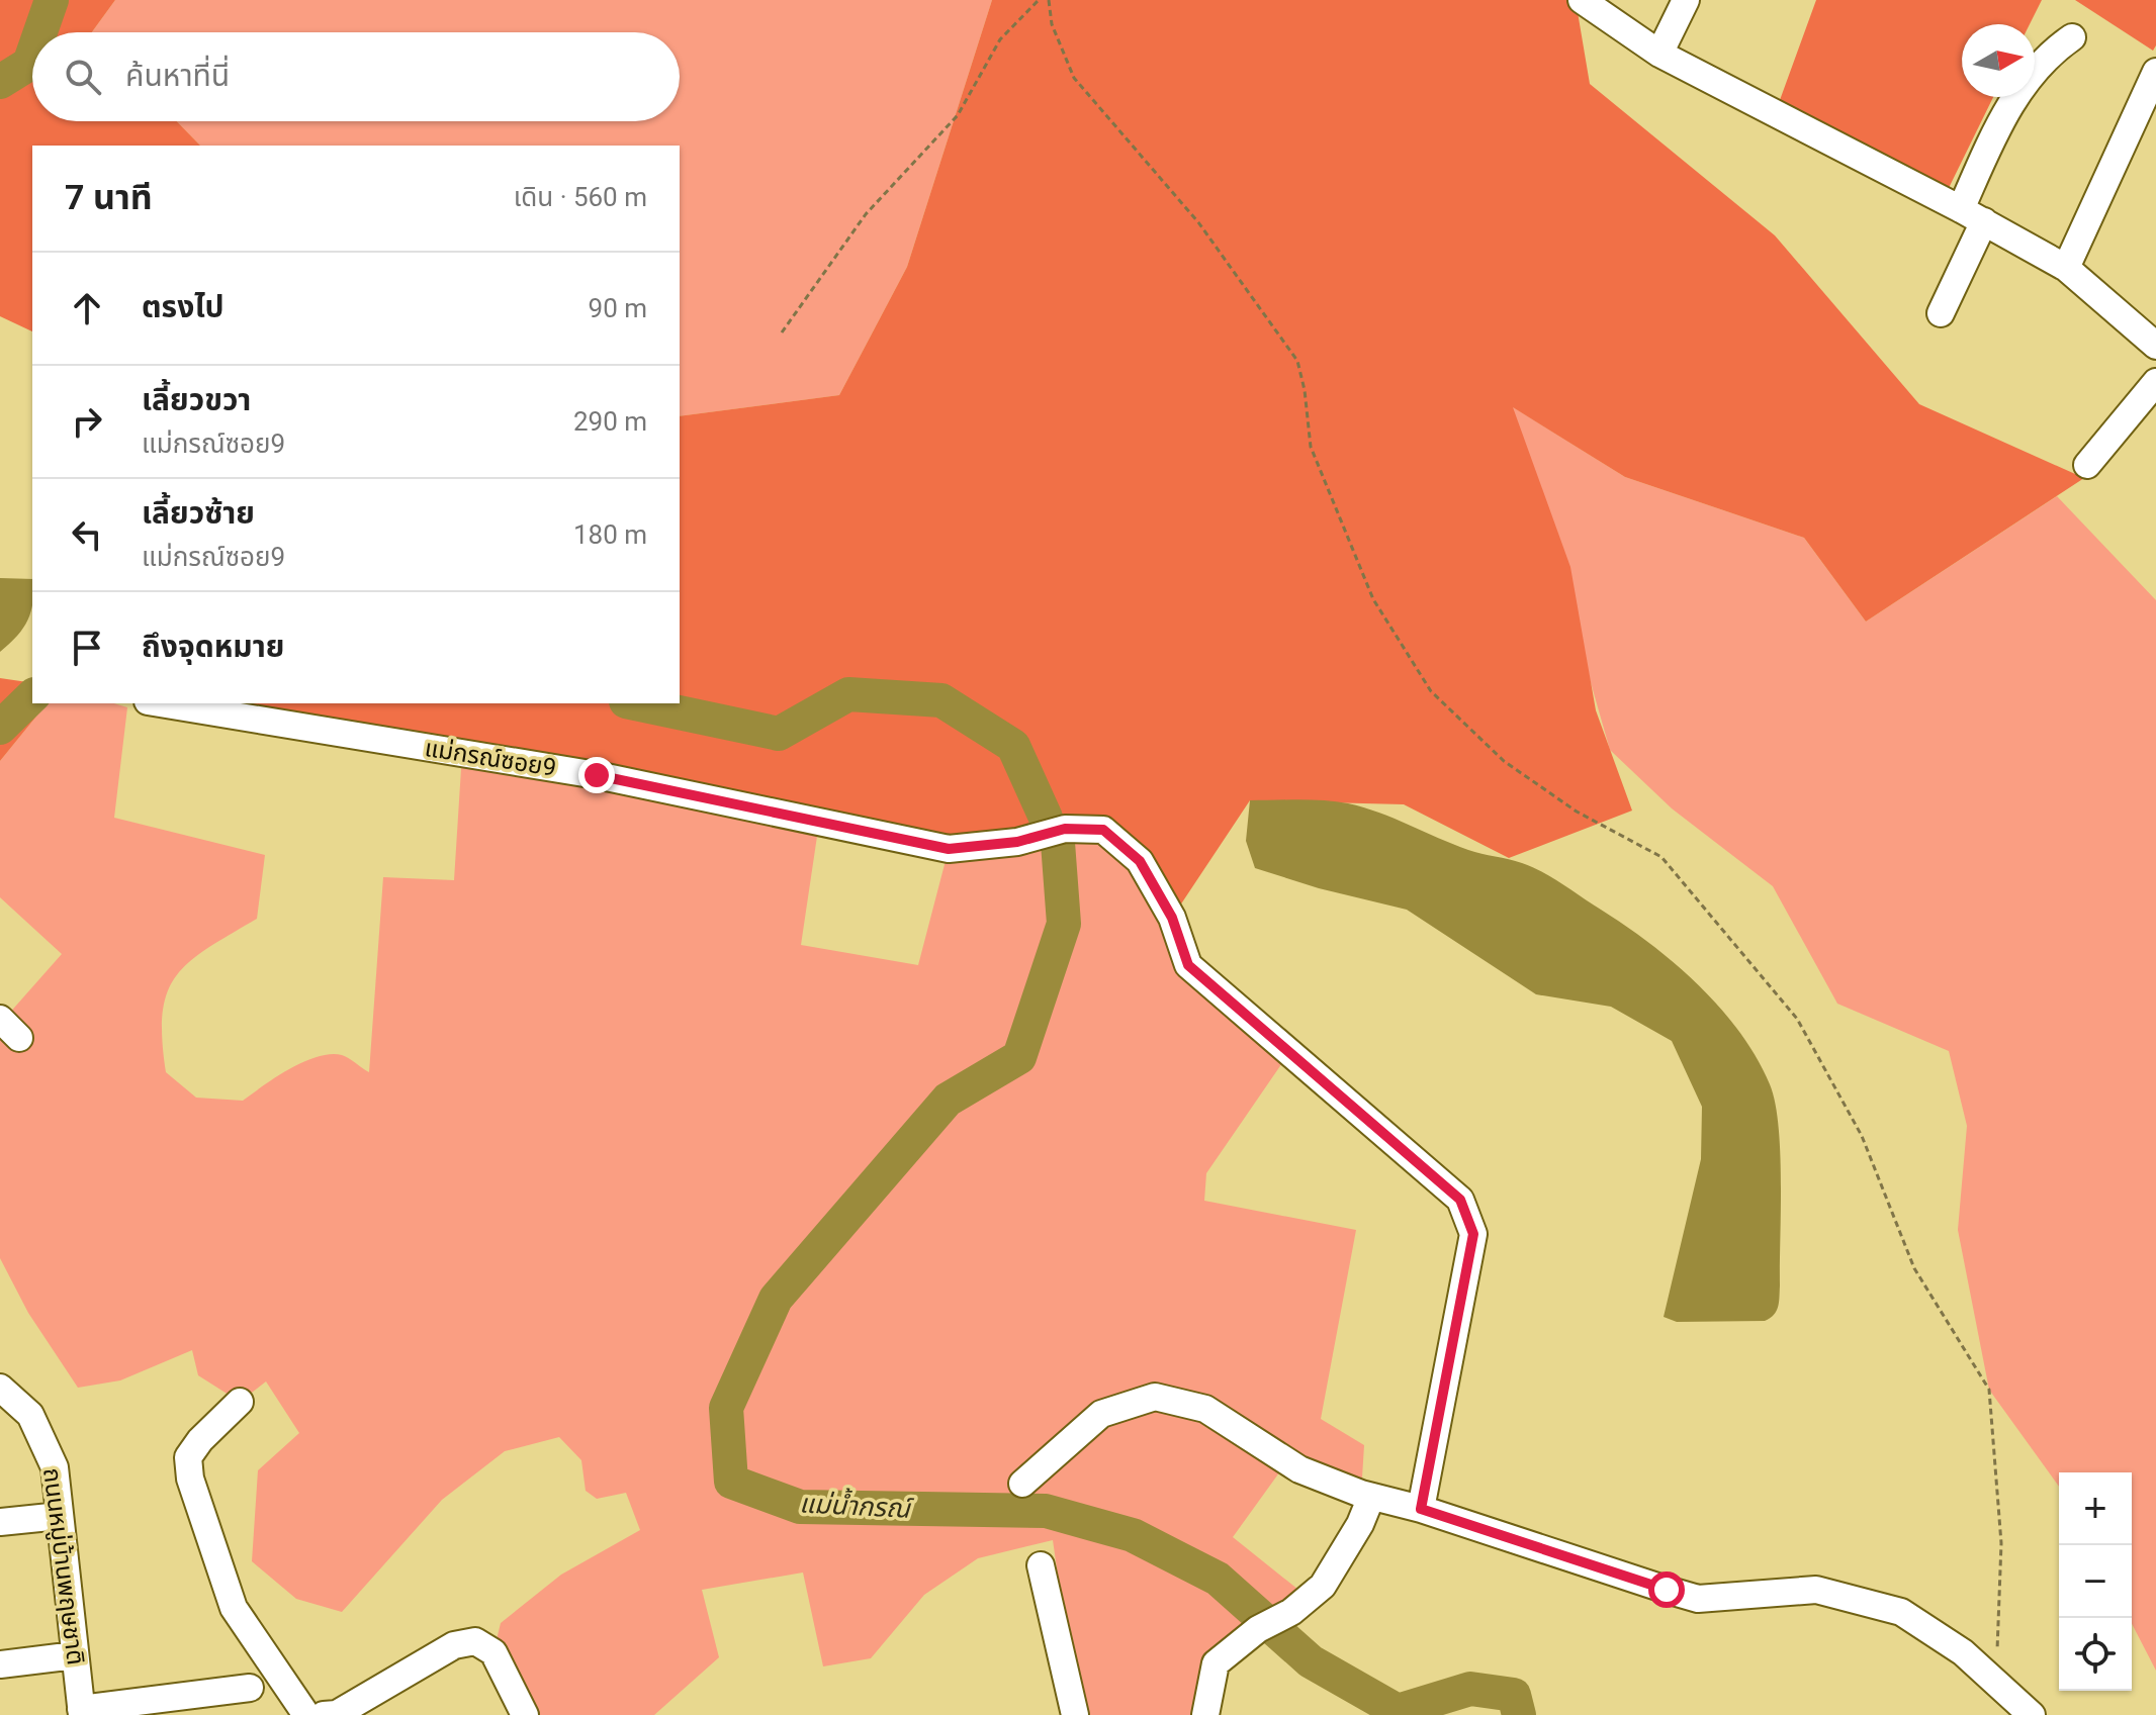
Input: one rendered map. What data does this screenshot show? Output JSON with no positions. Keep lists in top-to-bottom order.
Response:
{
  "streets": {
    "street": ["แม่กรณ์ซอย9", "ถนนหมู่บ้านพฤษชาติ"]
  },
  "water": ["แม่น้ำกรณ์"],
  "north": "right",
  "page": {
    "search": "ค้นหาที่นี่",
    "heading": ["7 นาที", "เดิน · 560 m"],
    "list": [
      ["ตรงไป", "90 m"],
      ["เลี้ยวขวา", "แม่กรณ์ซอย9", "290 m"],
      ["เลี้ยวซ้าย", "แม่กรณ์ซอย9", "180 m"],
      "ถึงจุดหมาย"
    ],
    "map_buttons": ["+", "−"]
  }
}
